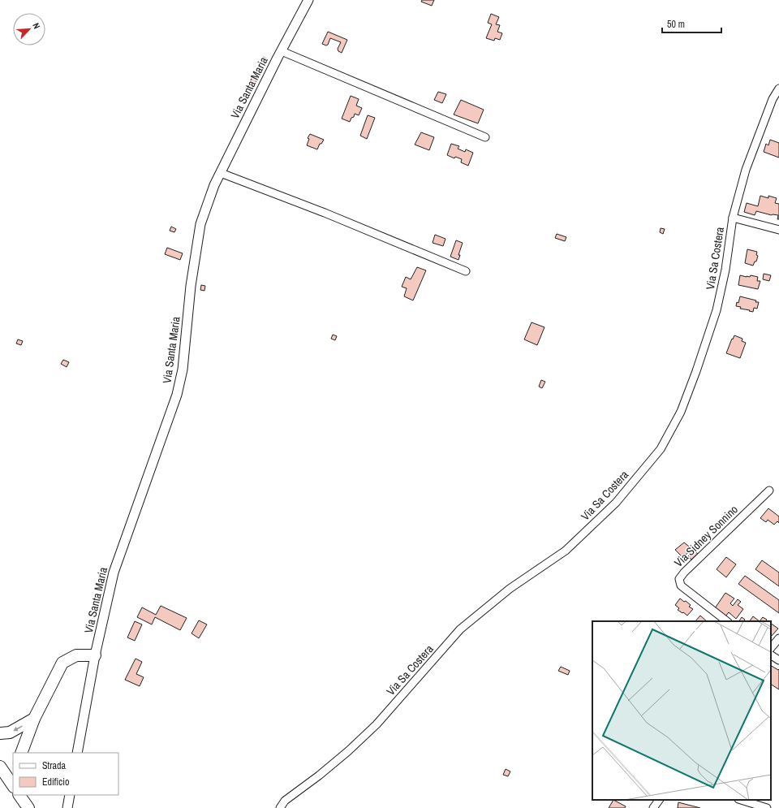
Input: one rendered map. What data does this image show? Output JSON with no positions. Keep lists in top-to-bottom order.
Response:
{
  "streets": {
    "street": ["Via Santa Maria", "Via Sa Costera", "Via Sidney Sonnino"]
  },
  "legend": ["Strada", "Edificio"],
  "scale_bar": "50 m",
  "north": "top right"
}
